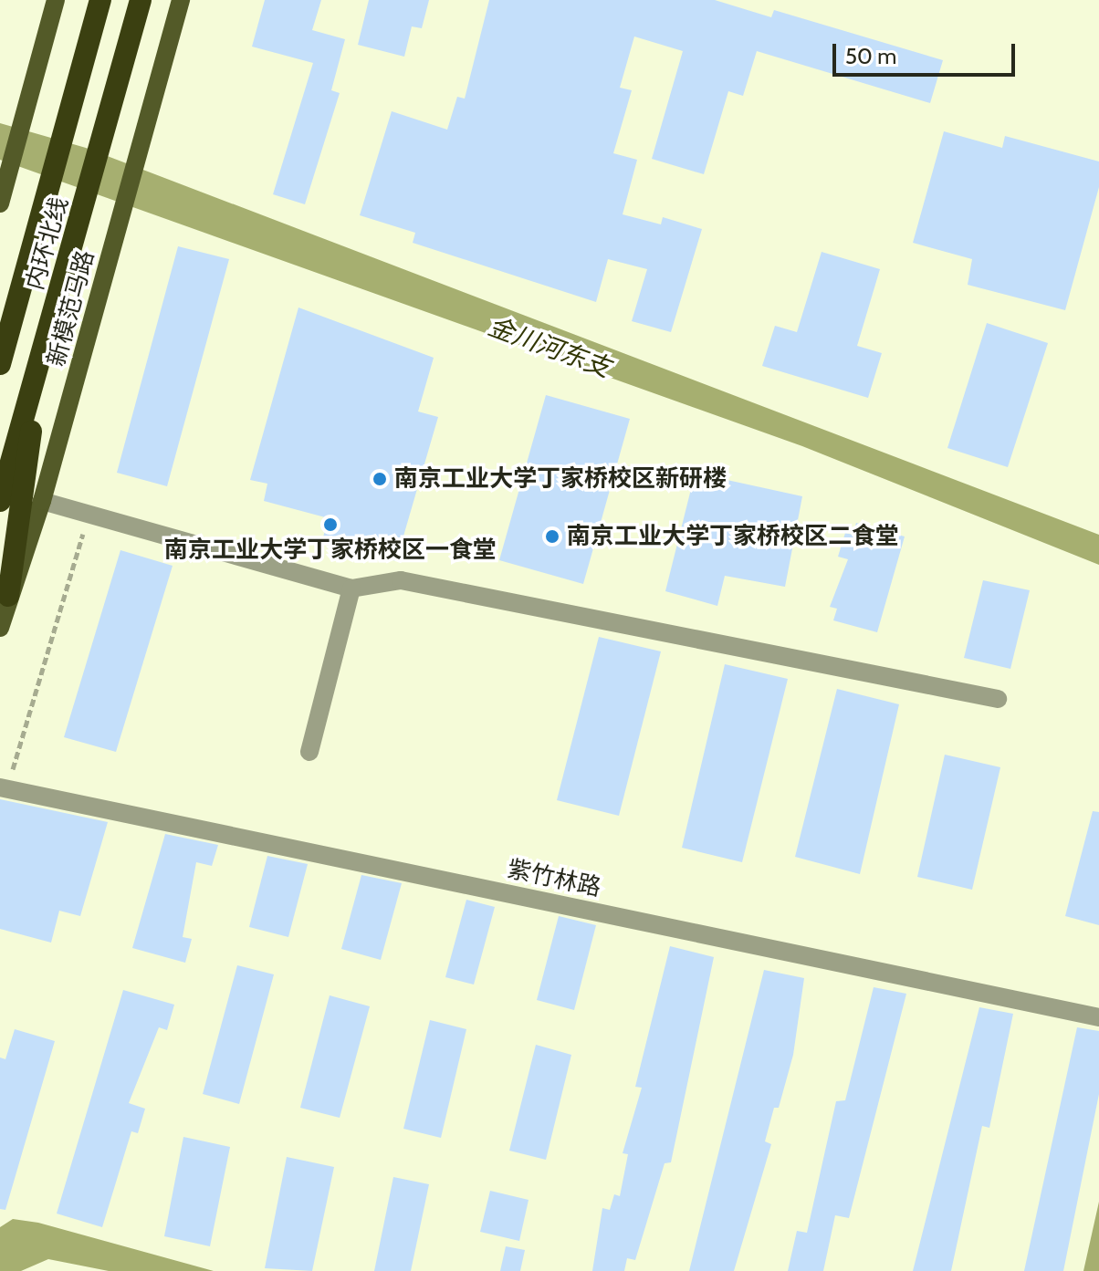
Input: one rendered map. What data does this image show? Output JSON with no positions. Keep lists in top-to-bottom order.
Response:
{
  "streets": {
    "highway": ["内环北线"],
    "main road": ["新模范马路"],
    "street": ["紫竹林路"]
  },
  "water": ["金川河东支"],
  "places": ["南京工业大学丁家桥校区新研楼", "南京工业大学丁家桥校区一食堂", "南京工业大学丁家桥校区二食堂"],
  "scale_bar": "50 m"
}
